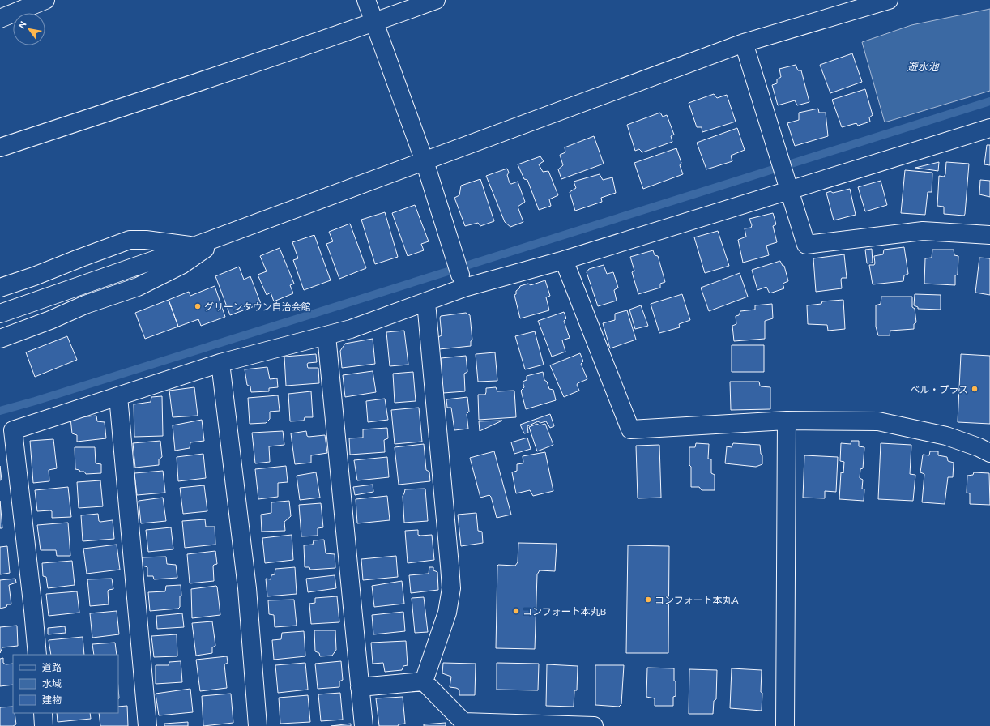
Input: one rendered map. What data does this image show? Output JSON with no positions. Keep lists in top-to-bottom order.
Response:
{
  "water": ["遊水池"],
  "places": [
    "グリーンタウン自治会館",
    "ベル・プラス",
    "コンフォート本丸A",
    "コンフォート本丸B"
  ],
  "legend": ["道路", "水域", "建物"],
  "north": "top left"
}
